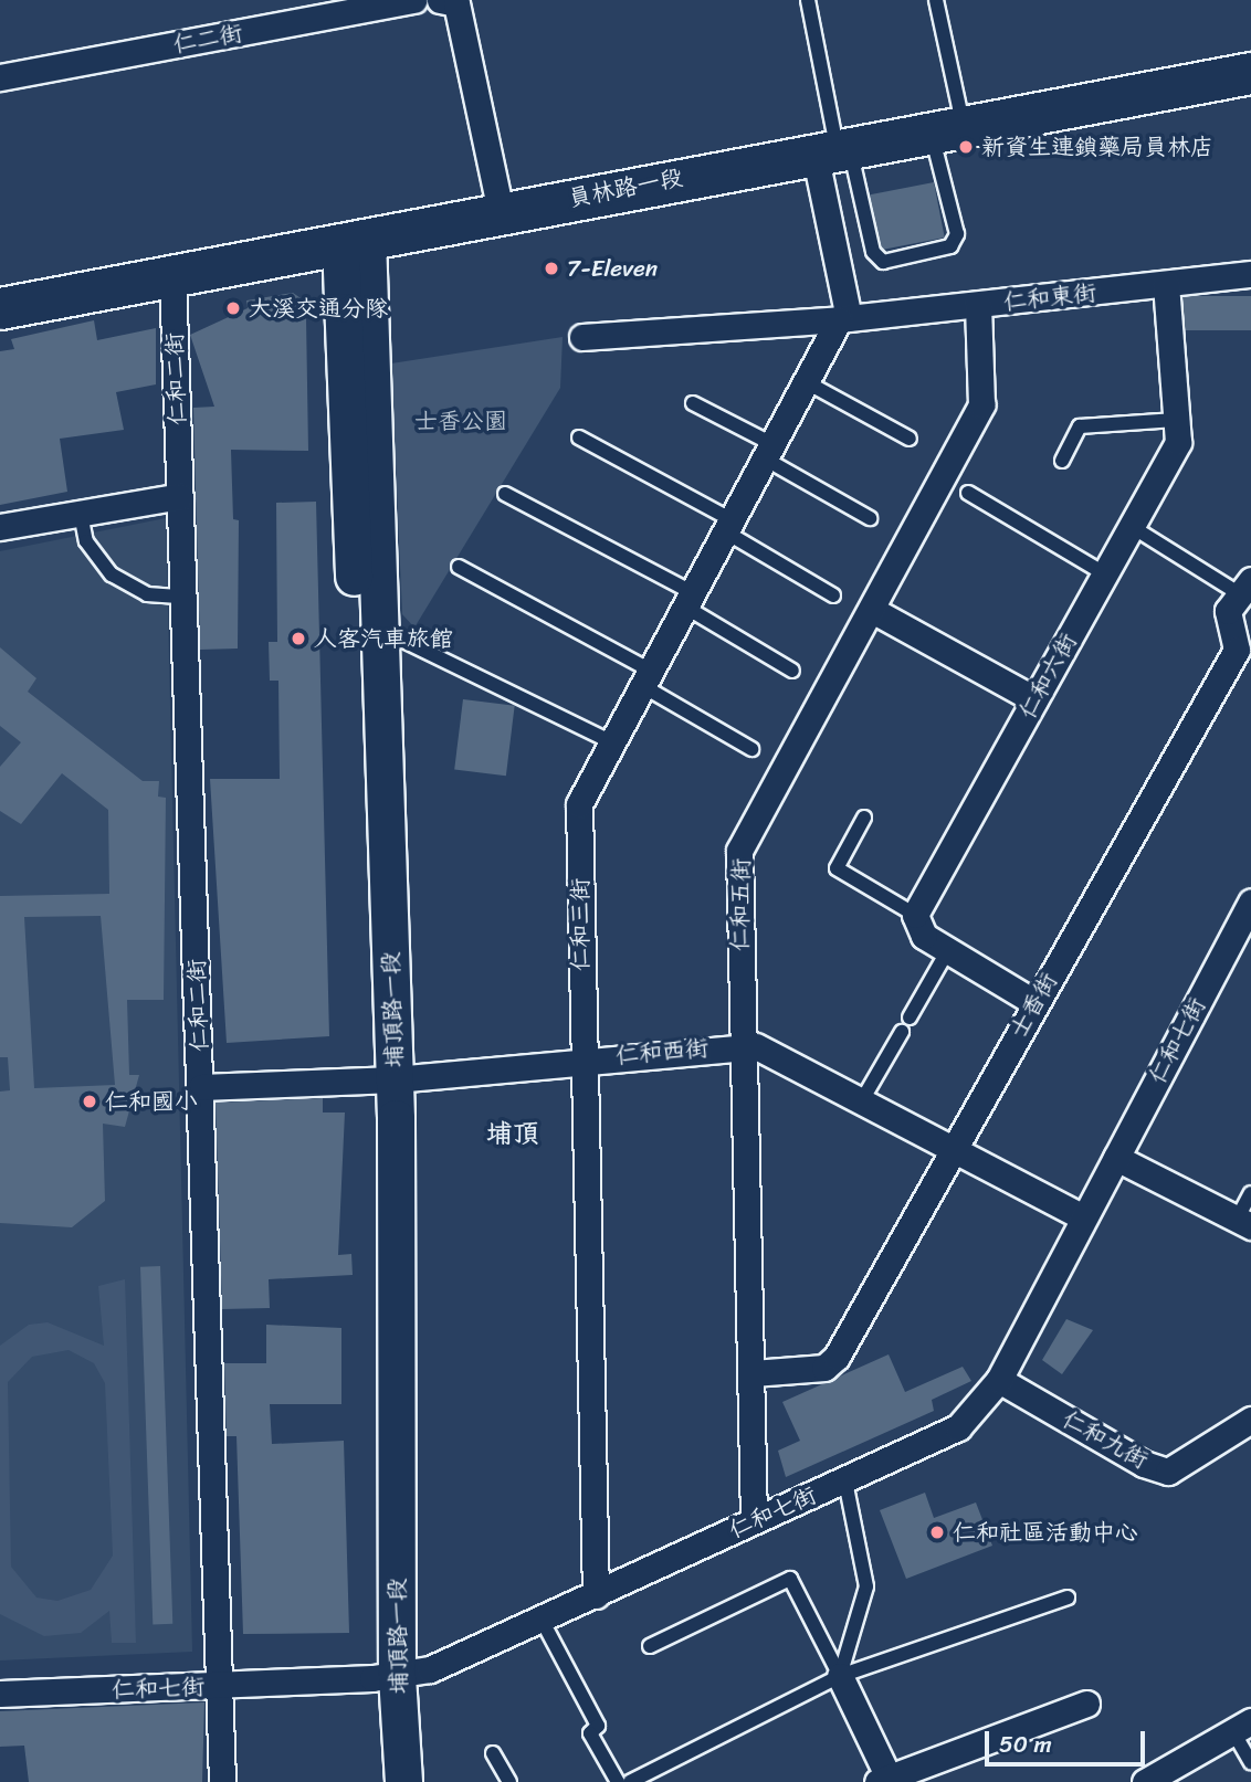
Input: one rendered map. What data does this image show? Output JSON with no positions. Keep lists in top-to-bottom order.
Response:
{
  "streets": {
    "main road": ["員林路一段"],
    "street": [
      "仁二街",
      "仁和東街",
      "仁和二街",
      "仁和六街",
      "仁和五街",
      "仁和三街",
      "士香街",
      "埔頂路一段",
      "仁和七街",
      "仁和西街",
      "仁和九街"
    ]
  },
  "crossings": [
    ["員林路一段", "仁和二街"],
    ["員林路一段", "埔頂路一段"],
    ["仁和東街", "仁和六街"],
    ["仁和東街", "仁和五街"],
    ["仁和東街", "仁和三街"],
    ["仁和二街", "仁和七街"],
    ["仁和二街", "仁和西街"],
    ["仁和五街", "士香街"],
    ["仁和五街", "仁和七街"],
    ["仁和五街", "仁和西街"],
    ["仁和三街", "仁和七街"],
    ["仁和三街", "仁和西街"],
    ["士香街", "仁和西街"],
    ["埔頂路一段", "仁和七街"],
    ["埔頂路一段", "仁和西街"],
    ["仁和七街", "仁和西街"],
    ["仁和七街", "仁和九街"]
  ],
  "districts": ["埔頂"],
  "parks": ["士香公園"],
  "places": [
    "新資生連鎖藥局員林店",
    "7-Eleven",
    "大溪交通分隊",
    "人客汽車旅館",
    "仁和國小",
    "仁和社區活動中心"
  ],
  "scale_bar": "50 m"
}
